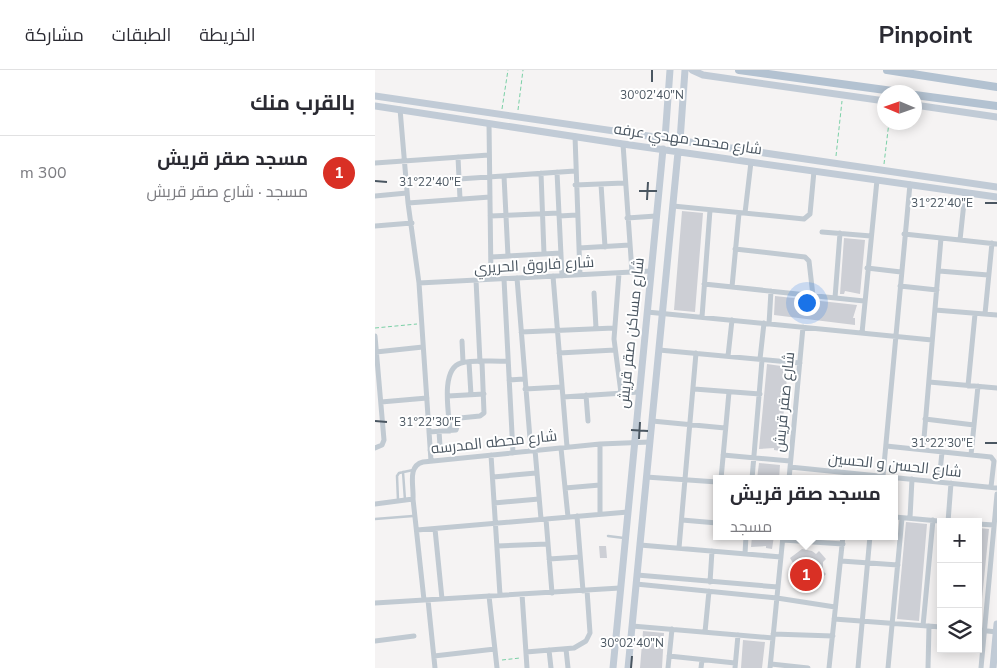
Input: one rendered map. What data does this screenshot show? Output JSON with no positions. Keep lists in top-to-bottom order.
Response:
{
  "streets": {
    "street": [
      "شارع محمد مهدي عرفه",
      "شارع فاروق الحريري",
      "شارع مساكن صقر قريش",
      "شارع صقر قريش",
      "شارع محطه المدرسه",
      "شارع الحسن و الحسين"
    ]
  },
  "crossings": [
    ["شارع محمد مهدي عرفه", "شارع مساكن صقر قريش"],
    ["شارع فاروق الحريري", "شارع مساكن صقر قريش"],
    ["شارع مساكن صقر قريش", "شارع محطه المدرسه"],
    ["شارع صقر قريش", "شارع الحسن و الحسين"]
  ],
  "north": "left",
  "page": {
    "header": "Pinpoint",
    "nav": ["الخريطة", "الطبقات", "مشاركة"],
    "heading": "بالقرب منك",
    "list": [
      {
        "mark": "1",
        "name": "مسجد صقر قريش",
        "note": "مسجد · شارع صقر قريش",
        "value": "300 m"
      }
    ],
    "popup": ["مسجد صقر قريش", "مسجد"],
    "map_buttons": ["+", "−"],
    "pins": "1"
  },
  "coordinates": ["30°02'40\"N", "31°22'40\"E", "31°22'30\"E"]
}
